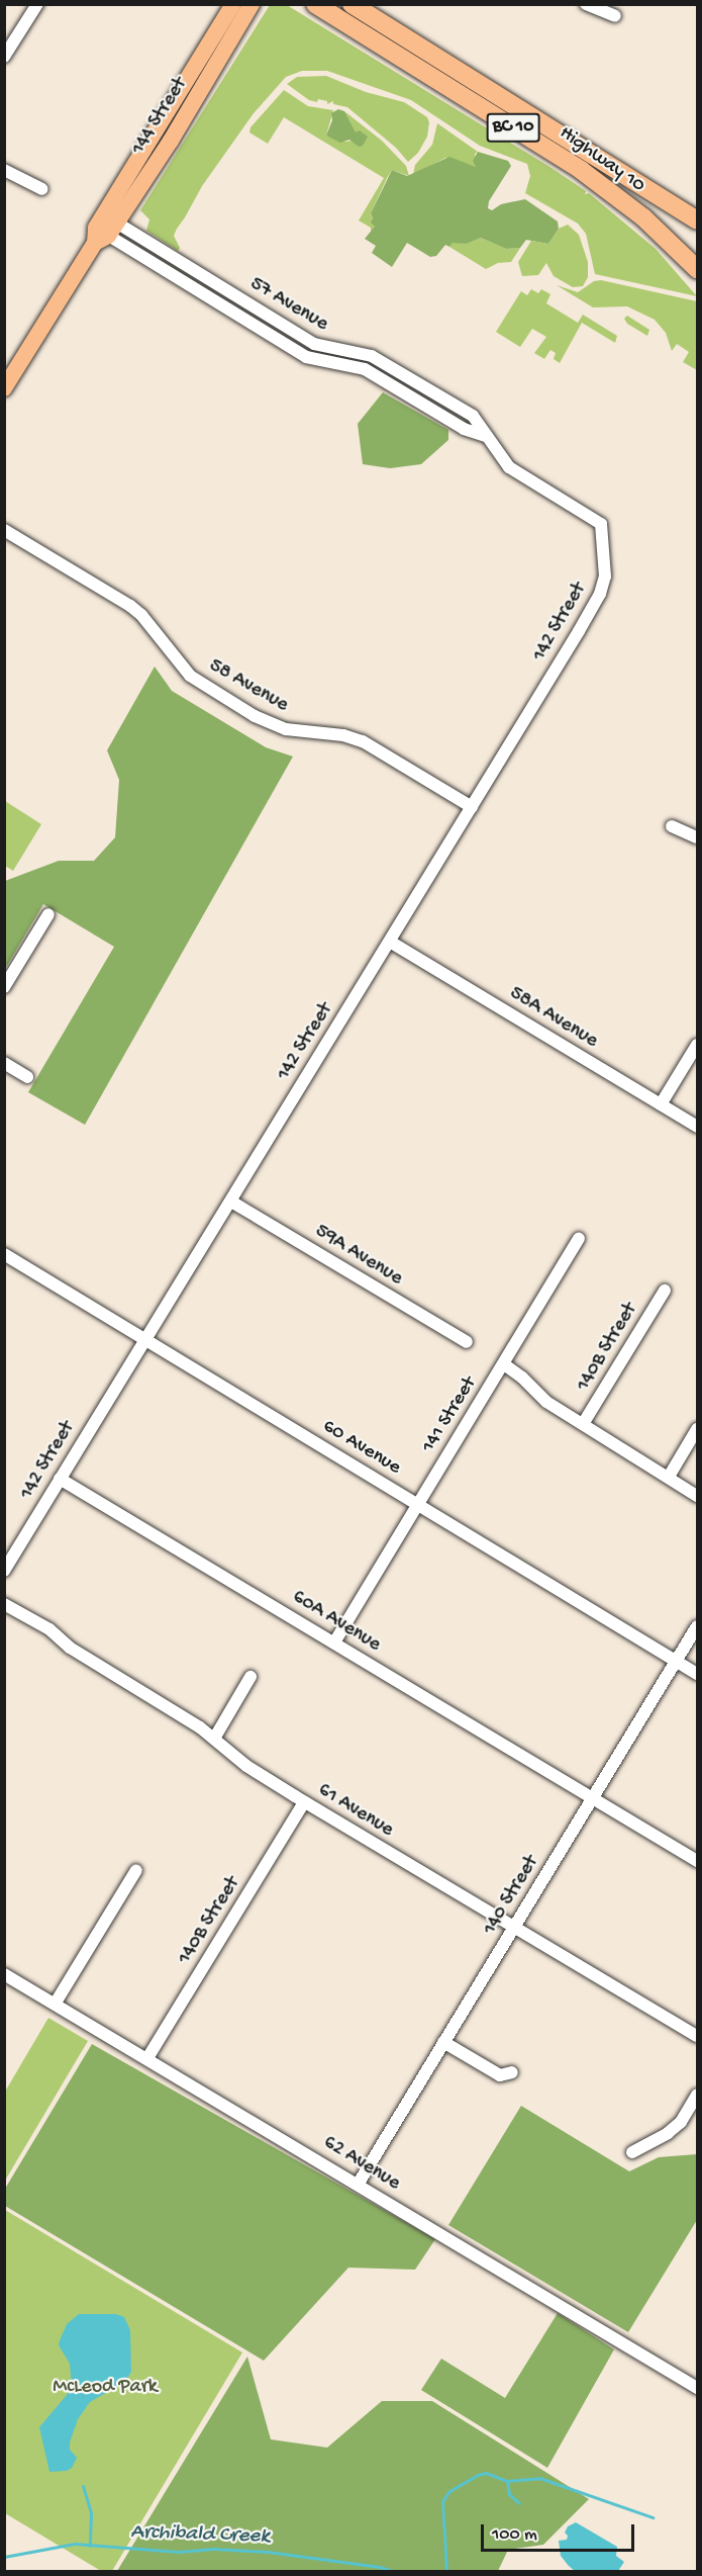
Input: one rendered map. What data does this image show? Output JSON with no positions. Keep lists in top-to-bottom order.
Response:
{
  "streets": {
    "highway": ["BC 10", "Highway 10"],
    "main road": ["144 Street"],
    "street": [
      "57 Avenue",
      "142 Street",
      "58 Avenue",
      "58A Avenue",
      "59A Avenue",
      "140B Street",
      "141 Street",
      "60 Avenue",
      "60A Avenue",
      "61 Avenue",
      "140 Street",
      "62 Avenue"
    ]
  },
  "crossings": [
    ["144 Street", "57 Avenue"],
    ["57 Avenue", "142 Street"],
    ["142 Street", "58 Avenue"],
    ["142 Street", "58A Avenue"],
    ["142 Street", "59A Avenue"],
    ["142 Street", "60 Avenue"],
    ["142 Street", "60A Avenue"],
    ["140B Street", "61 Avenue"],
    ["140B Street", "62 Avenue"],
    ["141 Street", "60 Avenue"],
    ["141 Street", "60A Avenue"],
    ["60 Avenue", "140 Street"],
    ["60A Avenue", "140 Street"],
    ["61 Avenue", "140 Street"],
    ["140 Street", "62 Avenue"]
  ],
  "water": ["Archibald Creek"],
  "parks": ["McLeod Park"],
  "scale_bar": "100 m"
}
